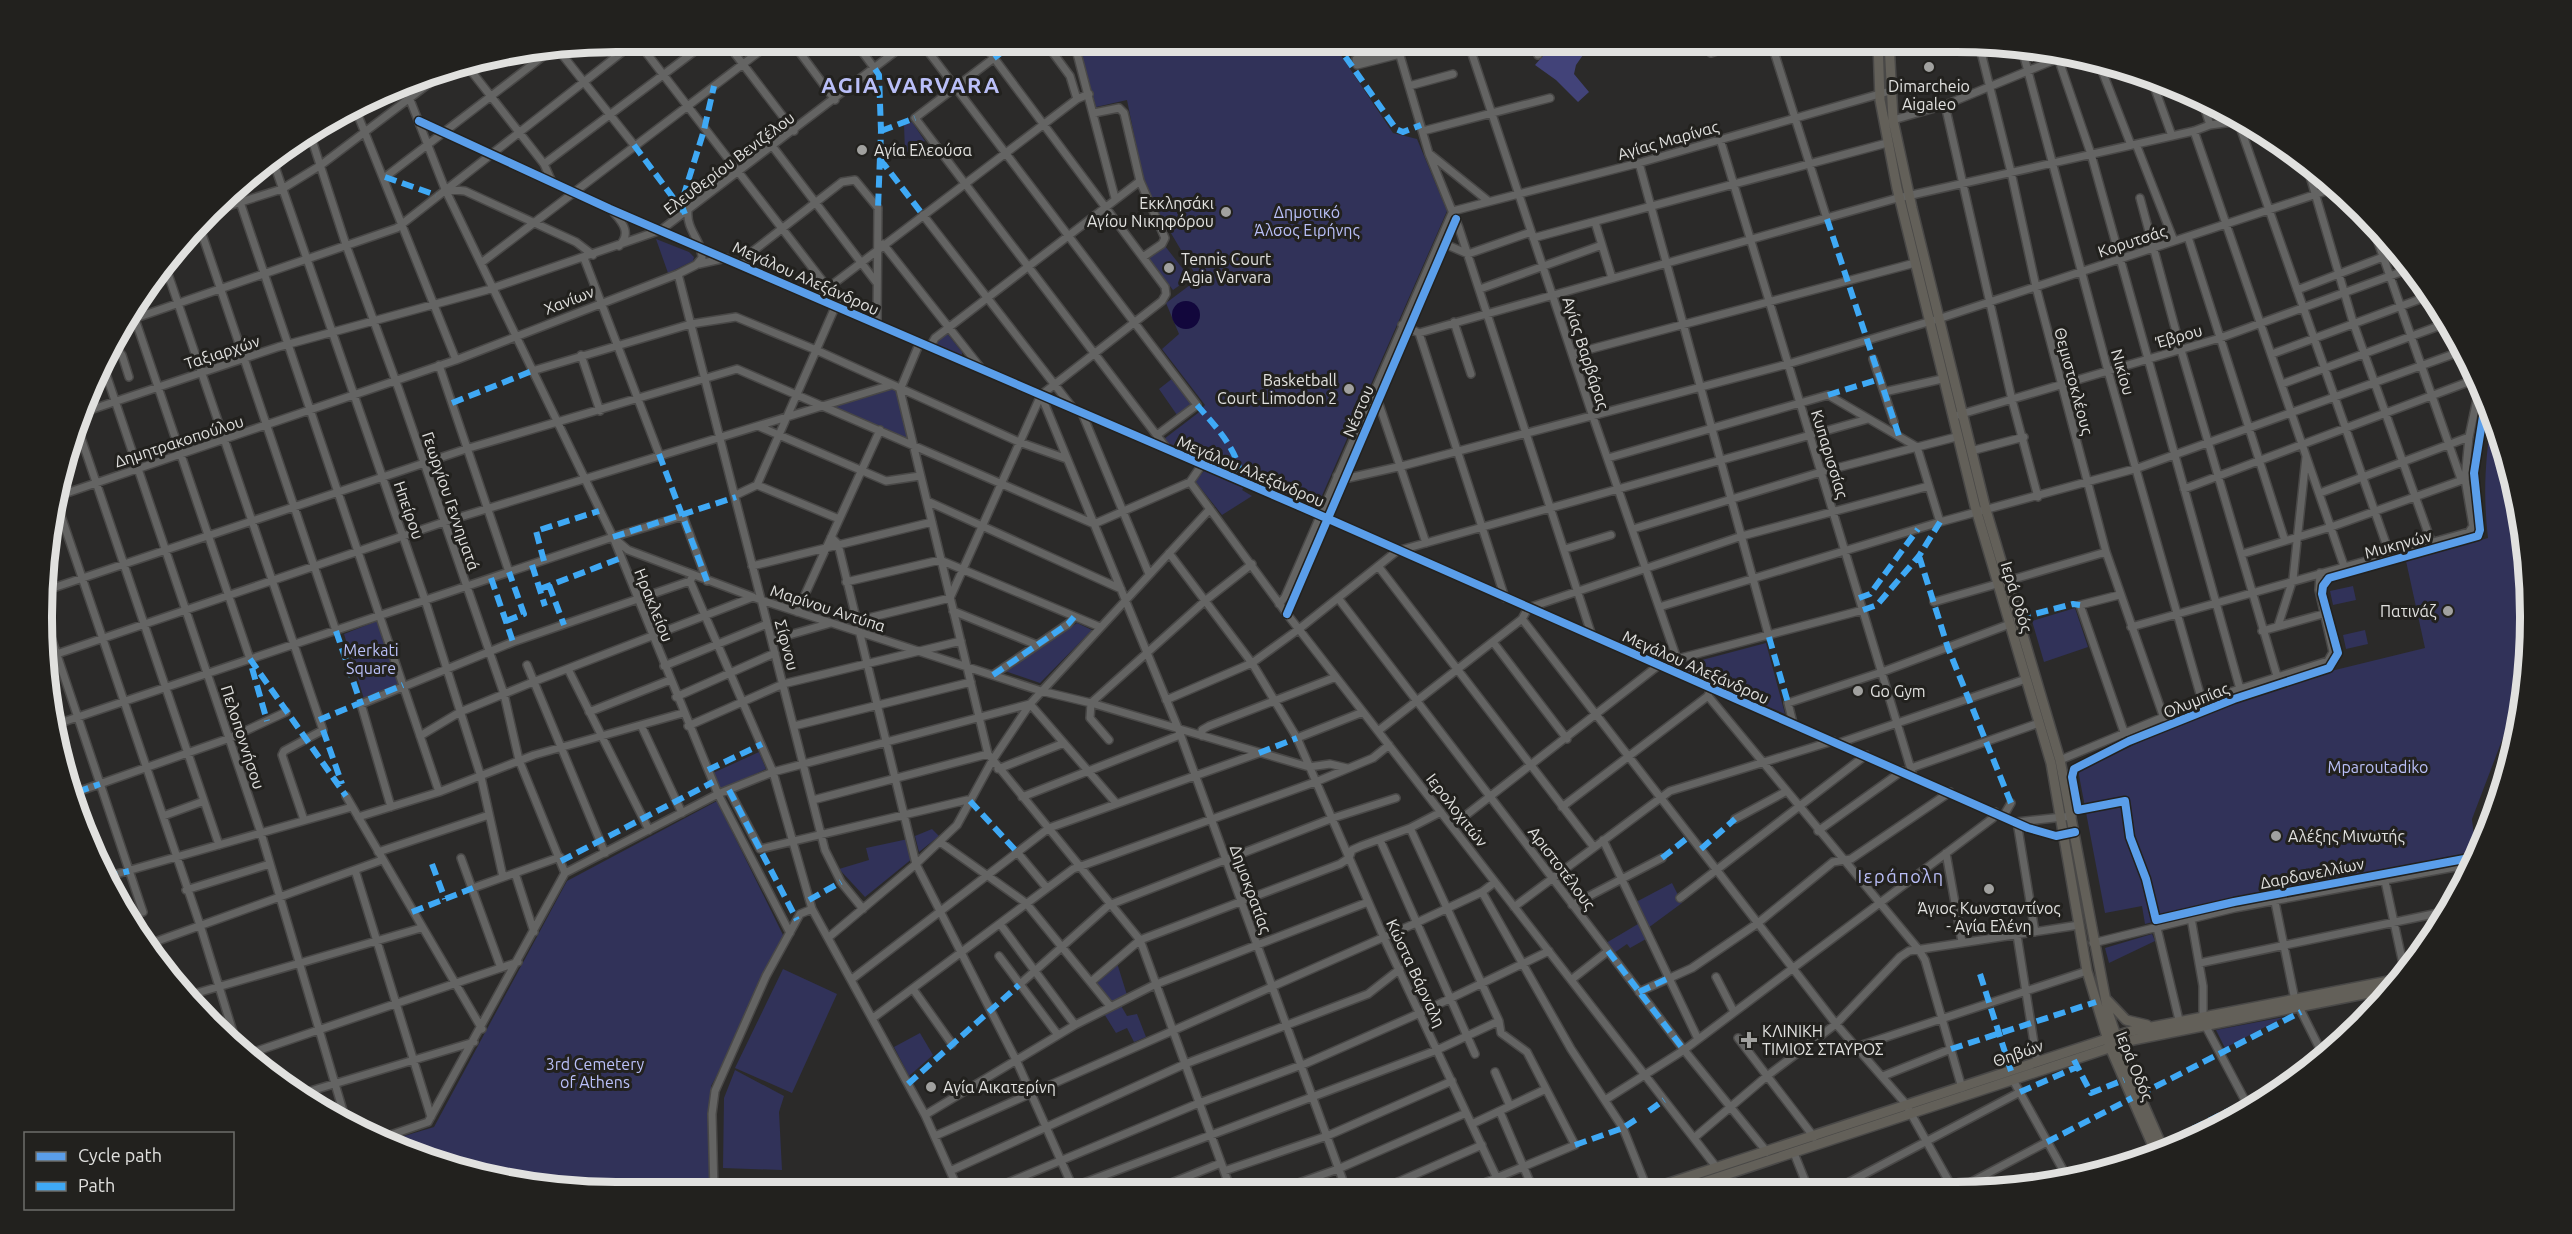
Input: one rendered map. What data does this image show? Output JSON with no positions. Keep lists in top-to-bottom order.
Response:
{
  "streets": {
    "main road": ["Ιερά Οδός", "Θηβών"],
    "street": [
      "Αγίας Μαρίνας",
      "Ελευθερίου Βενιζέλου",
      "Κορυτσάς",
      "Μεγάλου Αλεξάνδρου",
      "Χανίων",
      "Έβρου",
      "Ταξιαρχών",
      "Αγίας Βαρβάρας",
      "Νικίου",
      "Θεμιστοκλέους",
      "Νέστου",
      "Δημητρακοπούλου",
      "Κυπαρισσίας",
      "Γεωργίου Γεννηματά",
      "Ηπείρου",
      "Μυκηνών",
      "Ηρακλείου",
      "Μαρίνου Αντύπα",
      "Σίφνου",
      "Ολυμπίας",
      "Πελοποννήσου",
      "Ιερολοχιτών",
      "Αριστοτέλους",
      "Δαρδανελλίων",
      "Δημοκρατίας",
      "Κώστα Βάρναλη"
    ]
  },
  "crossings": [
    ["Αγίας Μαρίνας", "Αγίας Βαρβάρας"],
    ["Αγίας Μαρίνας", "Νέστου"],
    ["Αγίας Μαρίνας", "Κυπαρισσίας"],
    ["Αγίας Μαρίνας", "Ιερά Οδός"],
    ["Ελευθερίου Βενιζέλου", "Μεγάλου Αλεξάνδρου"],
    ["Ελευθερίου Βενιζέλου", "Ταξιαρχών"],
    ["Ελευθερίου Βενιζέλου", "Γεωργίου Γεννηματά"],
    ["Ελευθερίου Βενιζέλου", "Ηρακλείου"],
    ["Κορυτσάς", "Αγίας Βαρβάρας"],
    ["Κορυτσάς", "Νικίου"],
    ["Κορυτσάς", "Θεμιστοκλέους"],
    ["Κορυτσάς", "Νέστου"],
    ["Κορυτσάς", "Κυπαρισσίας"],
    ["Κορυτσάς", "Ιερά Οδός"],
    ["Μεγάλου Αλεξάνδρου", "Χανίων"],
    ["Μεγάλου Αλεξάνδρου", "Νέστου"],
    ["Μεγάλου Αλεξάνδρου", "Κυπαρισσίας"],
    ["Μεγάλου Αλεξάνδρου", "Ιερά Οδός"],
    ["Μεγάλου Αλεξάνδρου", "Ηρακλείου"],
    ["Μεγάλου Αλεξάνδρου", "Δημοκρατίας"],
    ["Χανίων", "Δημητρακοπούλου"],
    ["Χανίων", "Γεωργίου Γεννηματά"],
    ["Χανίων", "Ηπείρου"],
    ["Χανίων", "Ηρακλείου"],
    ["Χανίων", "Σίφνου"],
    ["Έβρου", "Νικίου"],
    ["Έβρου", "Θεμιστοκλέους"],
    ["Έβρου", "Ιερά Οδός"],
    ["Ταξιαρχών", "Γεωργίου Γεννηματά"],
    ["Ταξιαρχών", "Ηπείρου"],
    ["Ταξιαρχών", "Πελοποννήσου"],
    ["Νικίου", "Μυκηνών"],
    ["Νικίου", "Ολυμπίας"],
    ["Θεμιστοκλέους", "Μυκηνών"],
    ["Θεμιστοκλέους", "Ολυμπίας"],
    ["Νέστου", "Ιερολοχιτών"],
    ["Δημητρακοπούλου", "Ηπείρου"],
    ["Δημητρακοπούλου", "Πελοποννήσου"],
    ["Ιερά Οδός", "Ολυμπίας"],
    ["Ιερά Οδός", "Δαρδανελλίων"],
    ["Ιερά Οδός", "Θηβών"],
    ["Ηρακλείου", "Μαρίνου Αντύπα"],
    ["Μαρίνου Αντύπα", "Σίφνου"],
    ["Μαρίνου Αντύπα", "Δημοκρατίας"],
    ["Μαρίνου Αντύπα", "Κώστα Βάρναλη"],
    ["Ιερολοχιτών", "Θηβών"],
    ["Αριστοτέλους", "Θηβών"]
  ],
  "districts": ["AGIA VARVARA", "Ιεράπολη"],
  "parks": [
    "Δημοτικό Άλσος Ειρήνης",
    "Merkati Square",
    "Mparoutadiko",
    "3rd Cemetery of Athens"
  ],
  "places": {
    "other": [
      "Dimarcheio Aigaleo",
      "Αγία Ελεούσα",
      "Εκκλησάκι Αγίου Νικηφόρου",
      "Tennis Court Agia Varvara",
      "Basketball Court Limodon 2",
      "Πατινάζ",
      "Go Gym",
      "Αλέξης Μινωτής",
      "Άγιος Κωνσταντίνος - Αγία Ελένη",
      "Αγία Αικατερίνη"
    ],
    "health": ["ΚΛΙΝΙΚΗ ΤΙΜΙΟΣ ΣΤΑΥΡΟΣ"]
  },
  "legend": ["Cycle path", "Path"]
}
